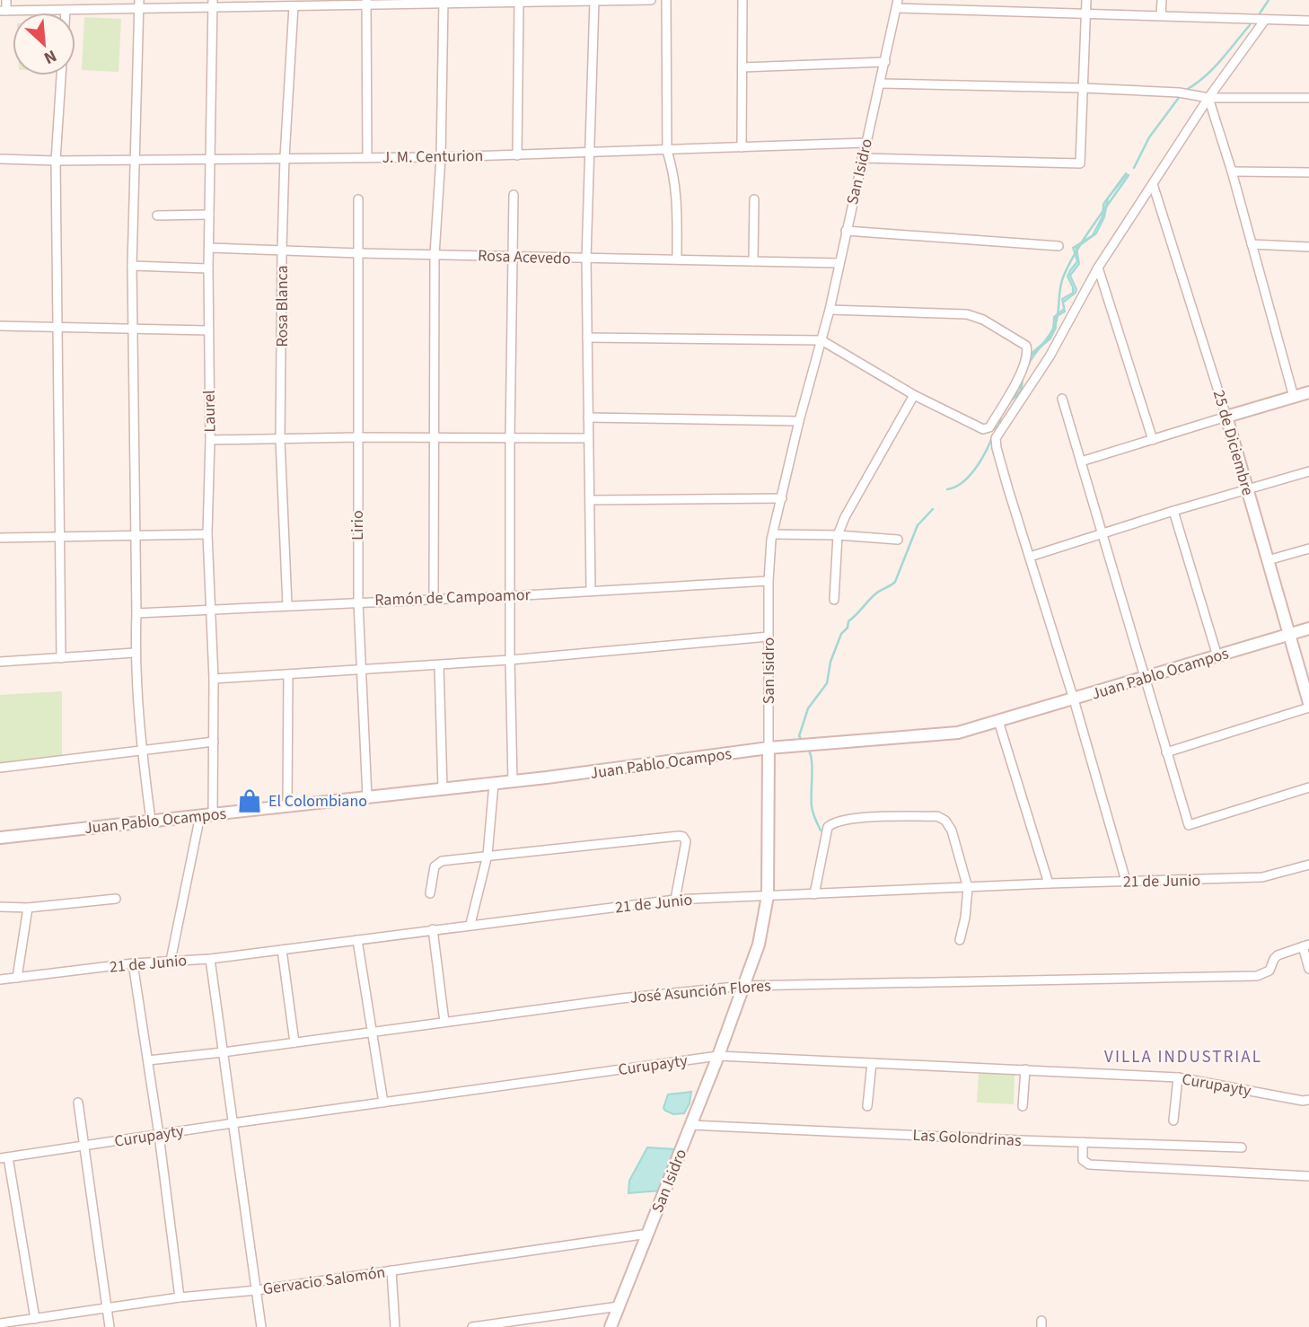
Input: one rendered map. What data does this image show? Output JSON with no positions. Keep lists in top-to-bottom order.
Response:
{
  "streets": {
    "street": [
      "J. M. Centurion",
      "San Isidro",
      "Rosa Acevedo",
      "Rosa Blanca",
      "Laurel",
      "25 de Diciembre",
      "Lirio",
      "Ramón de Campoamor",
      "Juan Pablo Ocampos",
      "21 de Junio",
      "José Asunción Flores",
      "Curupayty",
      "Las Golondrinas",
      "Gervacio Salomón"
    ]
  },
  "crossings": [
    ["J. M. Centurion", "San Isidro"],
    ["J. M. Centurion", "Rosa Blanca"],
    ["J. M. Centurion", "Laurel"],
    ["San Isidro", "Rosa Acevedo"],
    ["San Isidro", "Ramón de Campoamor"],
    ["San Isidro", "Juan Pablo Ocampos"],
    ["San Isidro", "21 de Junio"],
    ["San Isidro", "José Asunción Flores"],
    ["San Isidro", "Curupayty"],
    ["San Isidro", "Las Golondrinas"],
    ["San Isidro", "Gervacio Salomón"],
    ["Rosa Acevedo", "Rosa Blanca"],
    ["Rosa Acevedo", "Laurel"],
    ["Rosa Acevedo", "Lirio"],
    ["Rosa Blanca", "Ramón de Campoamor"],
    ["Laurel", "Ramón de Campoamor"],
    ["Laurel", "Juan Pablo Ocampos"],
    ["25 de Diciembre", "Juan Pablo Ocampos"],
    ["Lirio", "Ramón de Campoamor"],
    ["Lirio", "Juan Pablo Ocampos"]
  ],
  "districts": ["VILLA INDUSTRIAL"],
  "places": {
    "shop": ["El Colombiano"]
  },
  "north": "bottom right"
}
